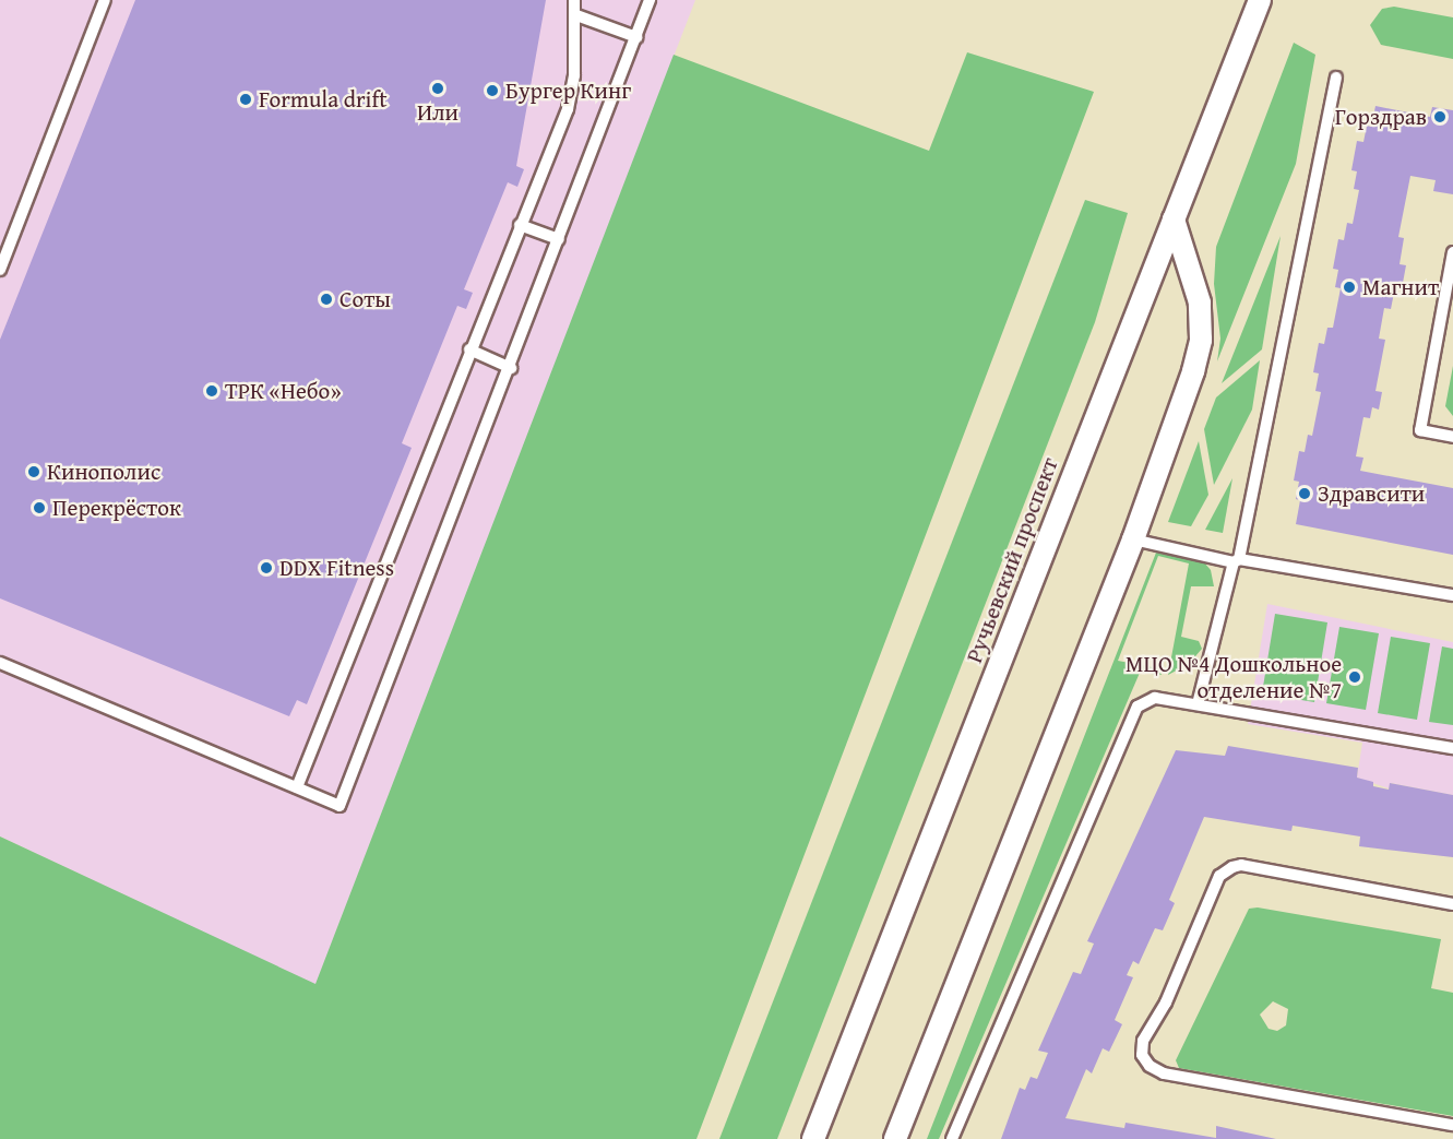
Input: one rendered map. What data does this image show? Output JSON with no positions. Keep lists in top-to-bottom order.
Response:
{
  "streets": {
    "street": ["Ручьевский проспект"]
  },
  "places": [
    "Или",
    "Бургер Кинг",
    "Formula drift",
    "Горздрав",
    "Магнит",
    "Соты",
    "ТРК «Небо»",
    "Кинополис",
    "Здравсити",
    "Перекрёсток",
    "DDX Fitness",
    "МЦО №4 Дошкольное отделение №7"
  ]
}
